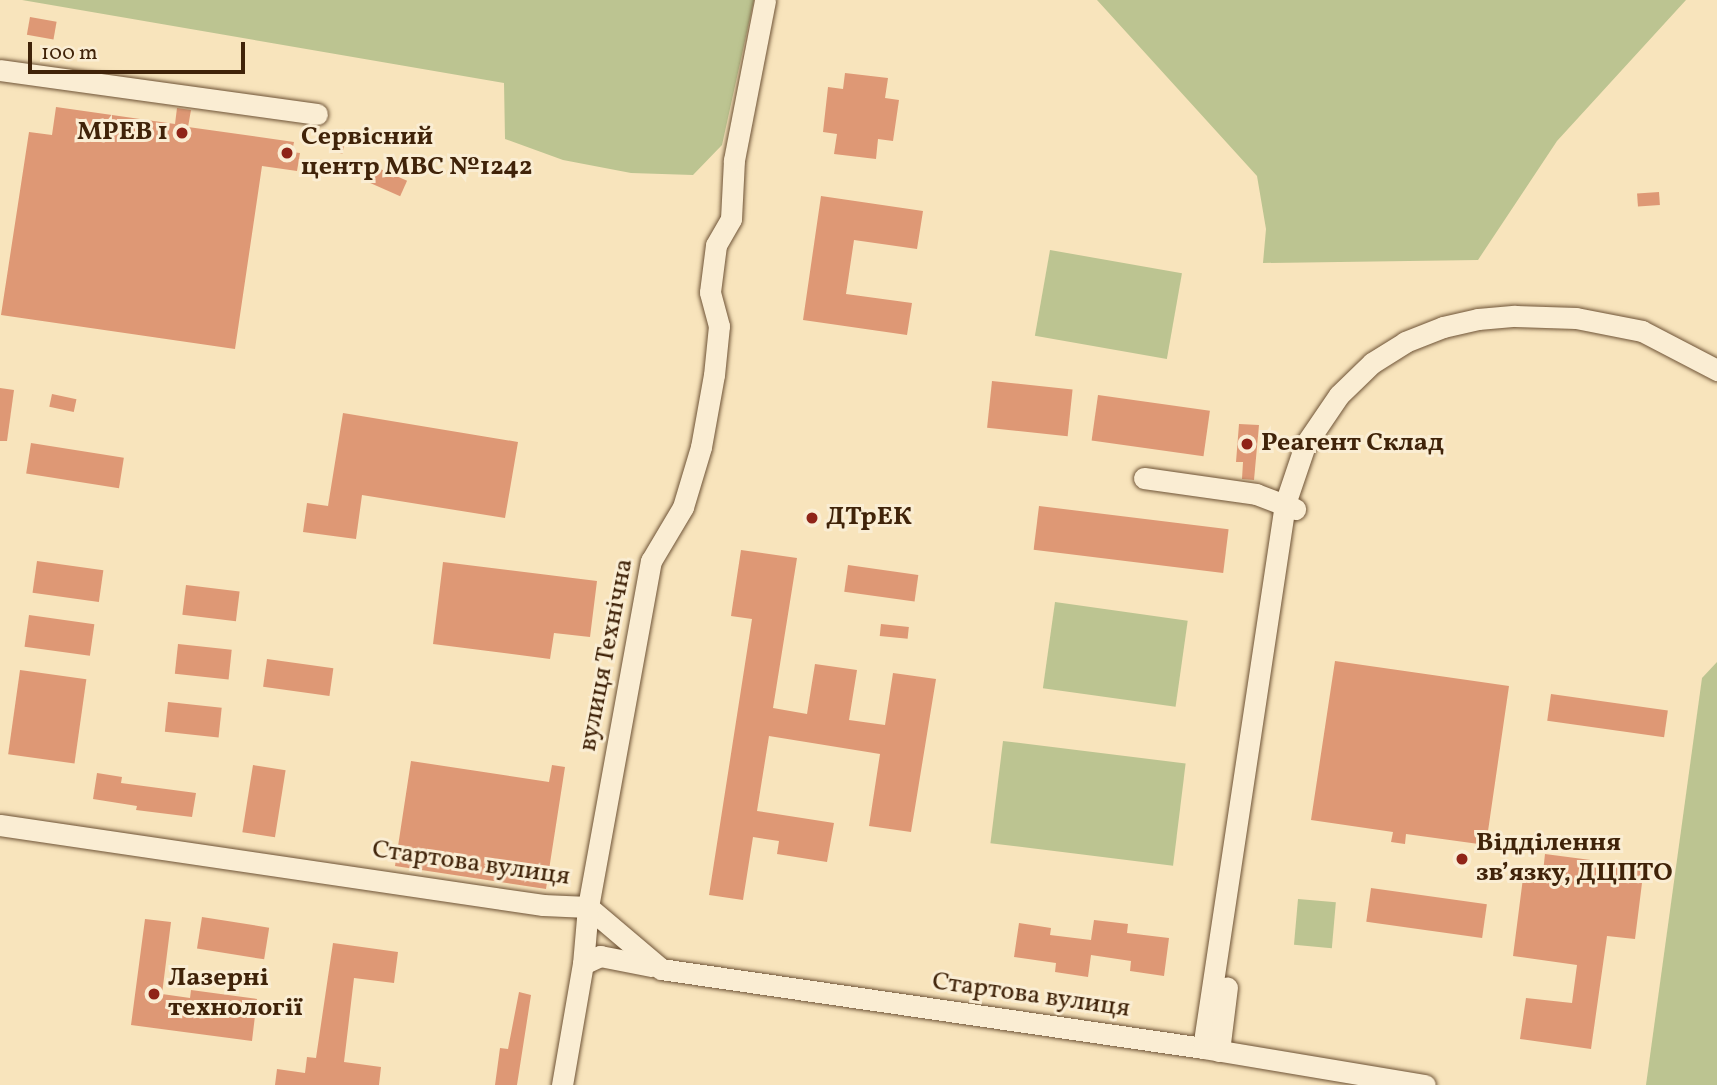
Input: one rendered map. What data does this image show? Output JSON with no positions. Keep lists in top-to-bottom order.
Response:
{
  "streets": {
    "street": ["вулиця Технічна", "Стартова вулиця"]
  },
  "crossings": [
    ["вулиця Технічна", "Стартова вулиця"]
  ],
  "places": [
    "МРЕВ 1",
    "Сервісний центр МВС №1242",
    "Реагент Склад",
    "ДТрЕК",
    "Відділення зв’язку, ДЦПТО",
    "Лазерні технології"
  ],
  "scale_bar": "100 m"
}
